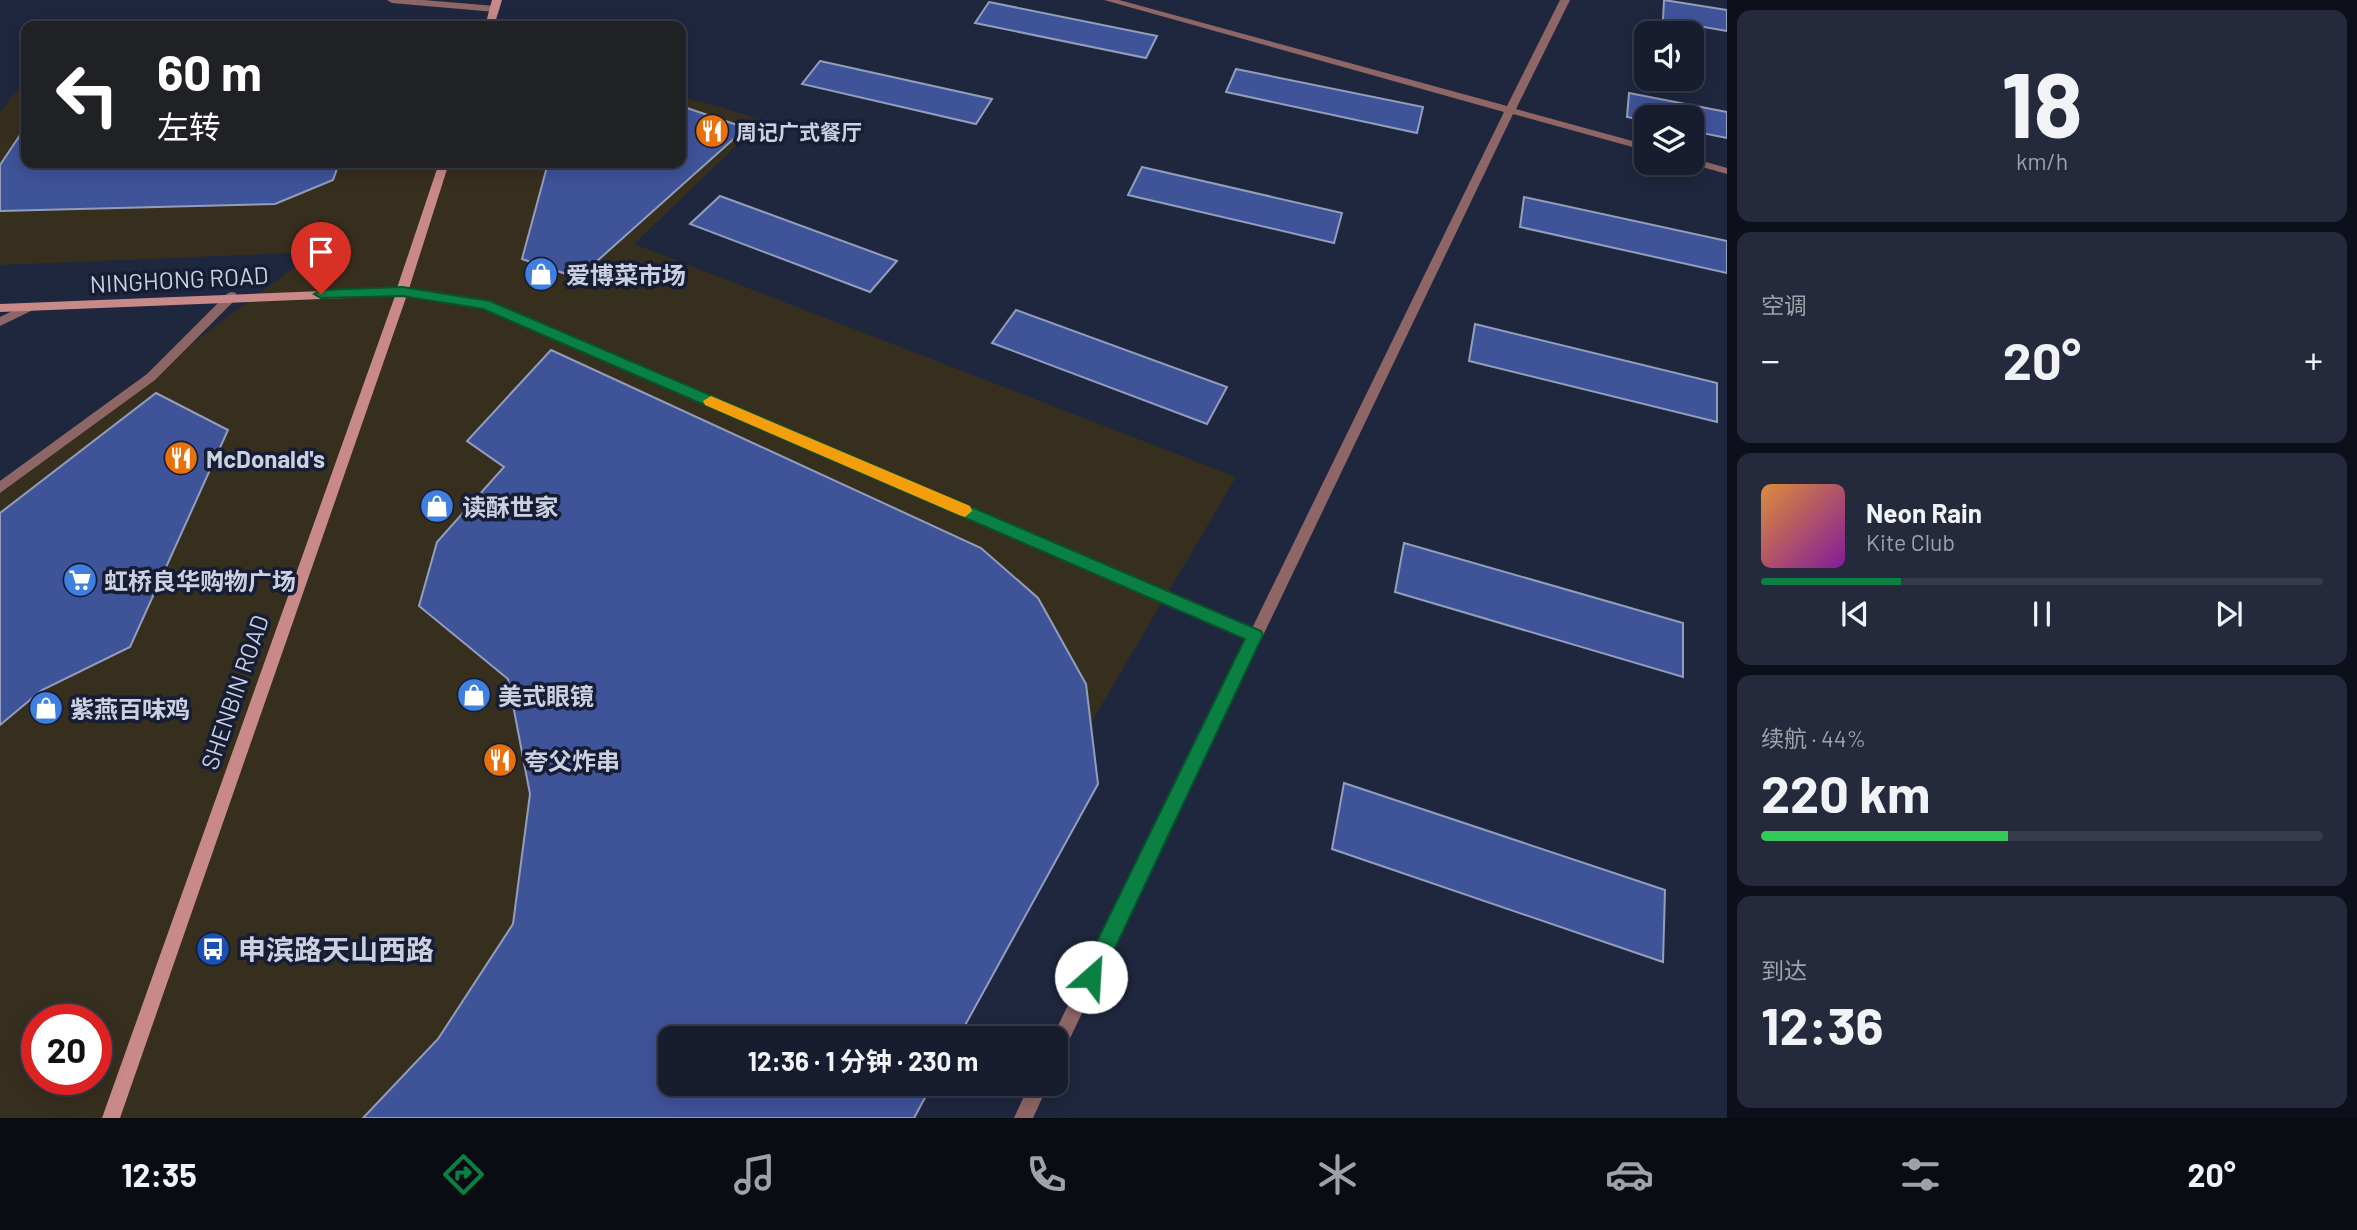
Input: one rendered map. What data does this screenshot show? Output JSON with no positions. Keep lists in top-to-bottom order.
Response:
{
  "streets": {
    "main road": ["NINGHONG ROAD", "SHENBIN ROAD"]
  },
  "crossings": [
    ["NINGHONG ROAD", "SHENBIN ROAD"]
  ],
  "places": {
    "restaurant": ["周记广式餐厅", "McDonald's", "夸父炸串"],
    "shop": [
      "爱博菜市场",
      "读酥世家",
      "美式眼镜",
      "紫燕百味鸡"
    ],
    "supermarket": ["虹桥良华购物广场"],
    "bus stop": ["申滨路天山西路"]
  },
  "page": {
    "tile": [
      ["18", "km/h"],
      "空调",
      ["续航 · 44%", "220 km"],
      ["到达", "12:36"]
    ],
    "turn": ["60 m", "左转"],
    "heat": ["−", "20°", "+"],
    "song": ["Neon Rain", "Kite Club"],
    "limit": "20",
    "trip": "12:36 · 1 分钟 · 230 m",
    "tabs": ["12:35", "20°"]
  }
}
